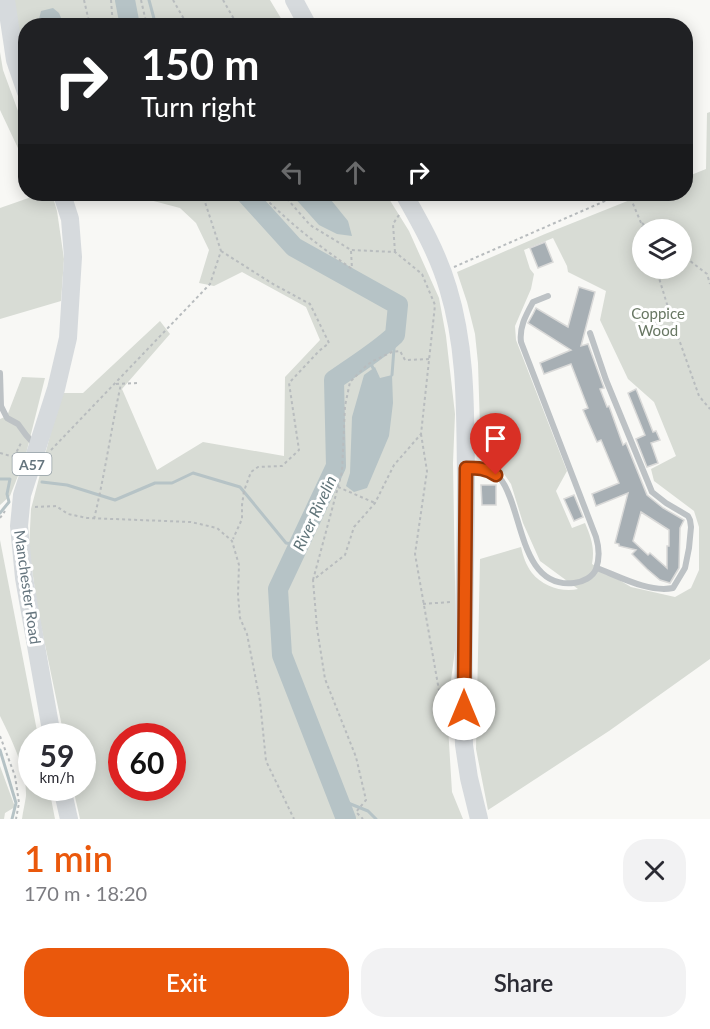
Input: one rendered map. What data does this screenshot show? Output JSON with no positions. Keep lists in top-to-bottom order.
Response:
{
  "streets": {
    "main road": ["A57", "Manchester Road"]
  },
  "water": ["River Rivelin"],
  "parks": ["Coppice Wood"],
  "page": {
    "turn": ["150 m", "Turn right"],
    "speed": "59 km/h",
    "limit": "60",
    "heading": ["1 min", "170 m · 18:20"],
    "buttons": ["Exit", "Share"]
  }
}
